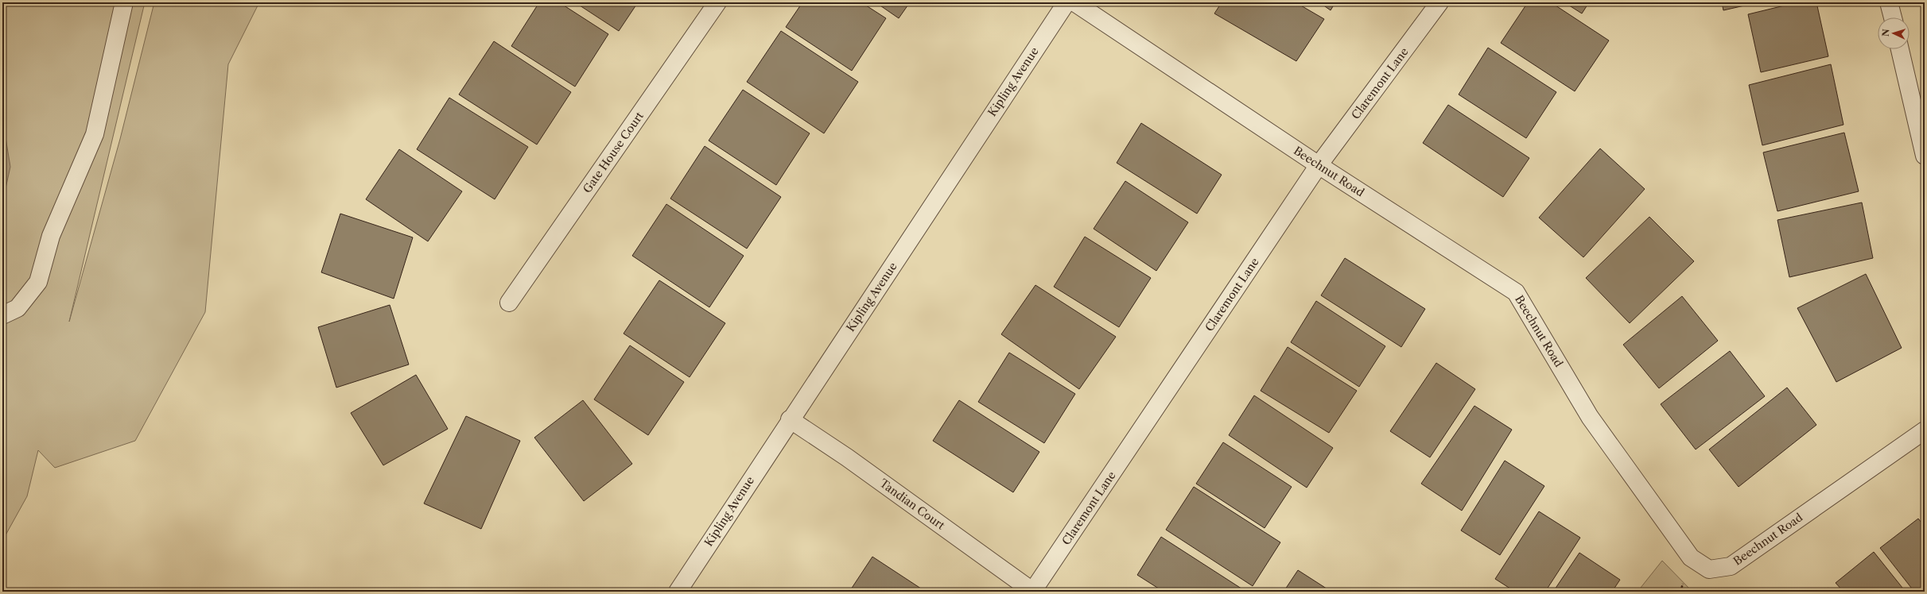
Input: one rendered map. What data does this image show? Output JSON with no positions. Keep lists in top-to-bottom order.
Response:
{
  "streets": {
    "street": [
      "Kipling Avenue",
      "Claremont Lane",
      "Gate House Court",
      "Beechnut Road",
      "Tandian Court"
    ]
  },
  "crossings": [
    ["Kipling Avenue", "Tandian Court"],
    ["Claremont Lane", "Beechnut Road"],
    ["Claremont Lane", "Tandian Court"]
  ],
  "north": "left"
}
